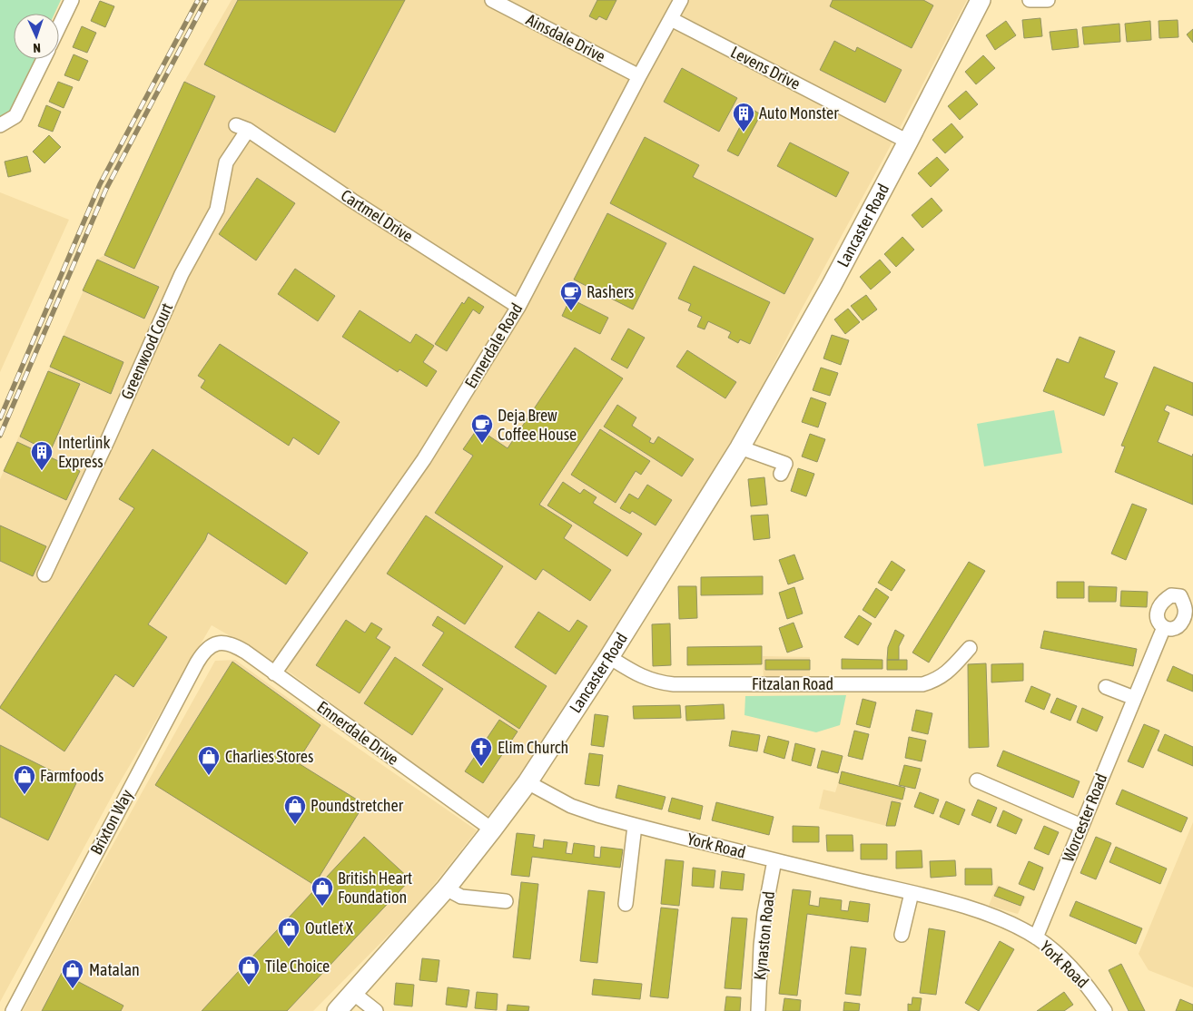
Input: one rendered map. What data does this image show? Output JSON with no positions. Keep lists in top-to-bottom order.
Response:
{
  "streets": {
    "street": [
      "Ainsdale Drive",
      "Levens Drive",
      "Cartmel Drive",
      "Lancaster Road",
      "Ennerdale Road",
      "Greenwood Court",
      "Fitzalan Road",
      "Ennerdale Drive",
      "Worcester Road",
      "Brixton Way",
      "York Road",
      "Kynaston Road"
    ]
  },
  "crossings": [
    ["Ainsdale Drive", "Ennerdale Road"],
    ["Levens Drive", "Lancaster Road"],
    ["Levens Drive", "Ennerdale Road"],
    ["Cartmel Drive", "Ennerdale Road"],
    ["Cartmel Drive", "Greenwood Court"],
    ["Lancaster Road", "Fitzalan Road"],
    ["Lancaster Road", "Ennerdale Drive"],
    ["Lancaster Road", "York Road"],
    ["Ennerdale Road", "Ennerdale Drive"],
    ["Ennerdale Drive", "Brixton Way"],
    ["Worcester Road", "York Road"],
    ["York Road", "Kynaston Road"]
  ],
  "places": {
    "building": ["Auto Monster", "Interlink Express"],
    "cafe": ["Rashers", "Deja Brew Coffee House"],
    "church": ["Elim Church"],
    "shop": [
      "Charlies Stores",
      "Farmfoods",
      "Poundstretcher",
      "British Heart Foundation",
      "Outlet X",
      "Tile Choice",
      "Matalan"
    ]
  },
  "north": "bottom"
}
